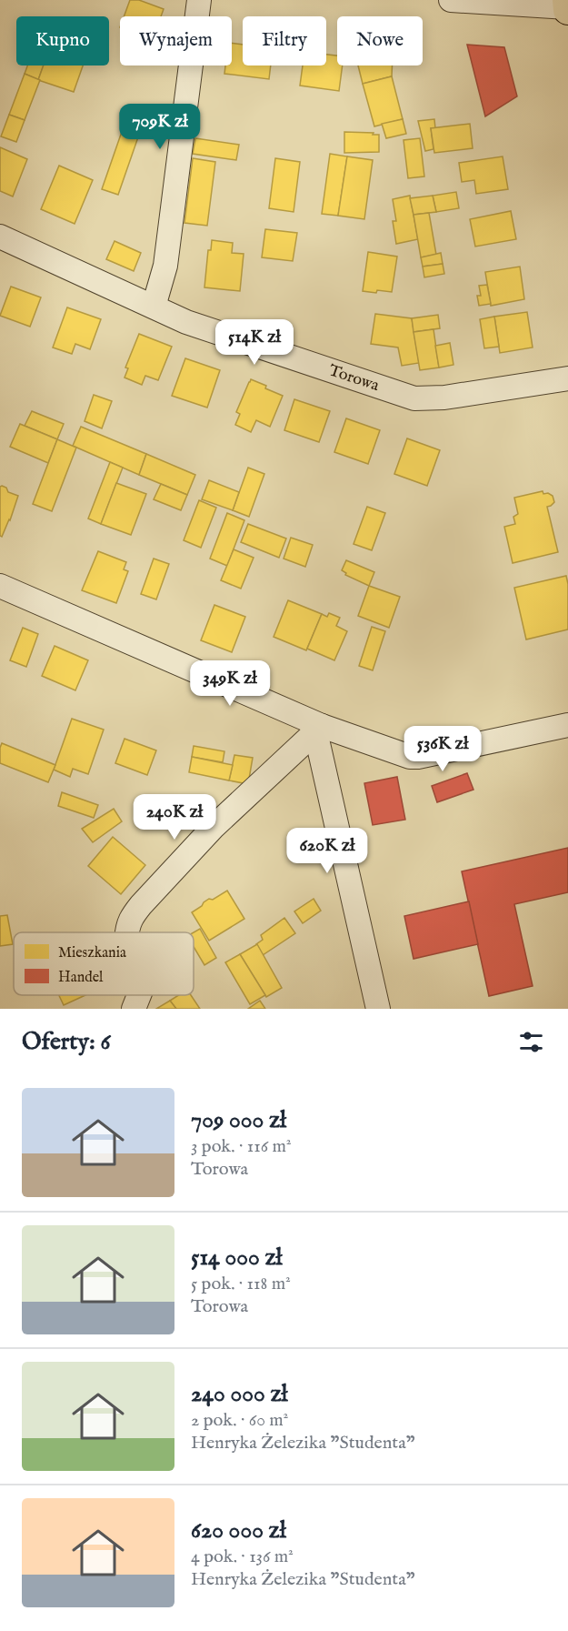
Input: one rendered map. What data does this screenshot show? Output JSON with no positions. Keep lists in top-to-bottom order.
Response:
{
  "streets": {
    "street": ["Torowa"]
  },
  "legend": ["Mieszkania", "Handel"],
  "page": {
    "chip": [
      "Kupno",
      "Wynajem",
      "Filtry",
      "Nowe"
    ],
    "price": [
      "709K zł",
      "514K zł",
      "349K zł",
      "536K zł",
      "240K zł",
      "620K zł"
    ],
    "heading": "Oferty: 6",
    "list": [
      {
        "name": "709 000 zł",
        "note": "3 pok. · 116 m² · Torowa"
      },
      {
        "name": "514 000 zł",
        "note": "5 pok. · 118 m² · Torowa"
      },
      {
        "name": "240 000 zł",
        "note": "2 pok. · 60 m² · Henryka Żelezika \"Studenta\""
      },
      {
        "name": "620 000 zł",
        "note": "4 pok. · 136 m² · Henryka Żelezika \"Studenta\""
      }
    ]
  }
}
